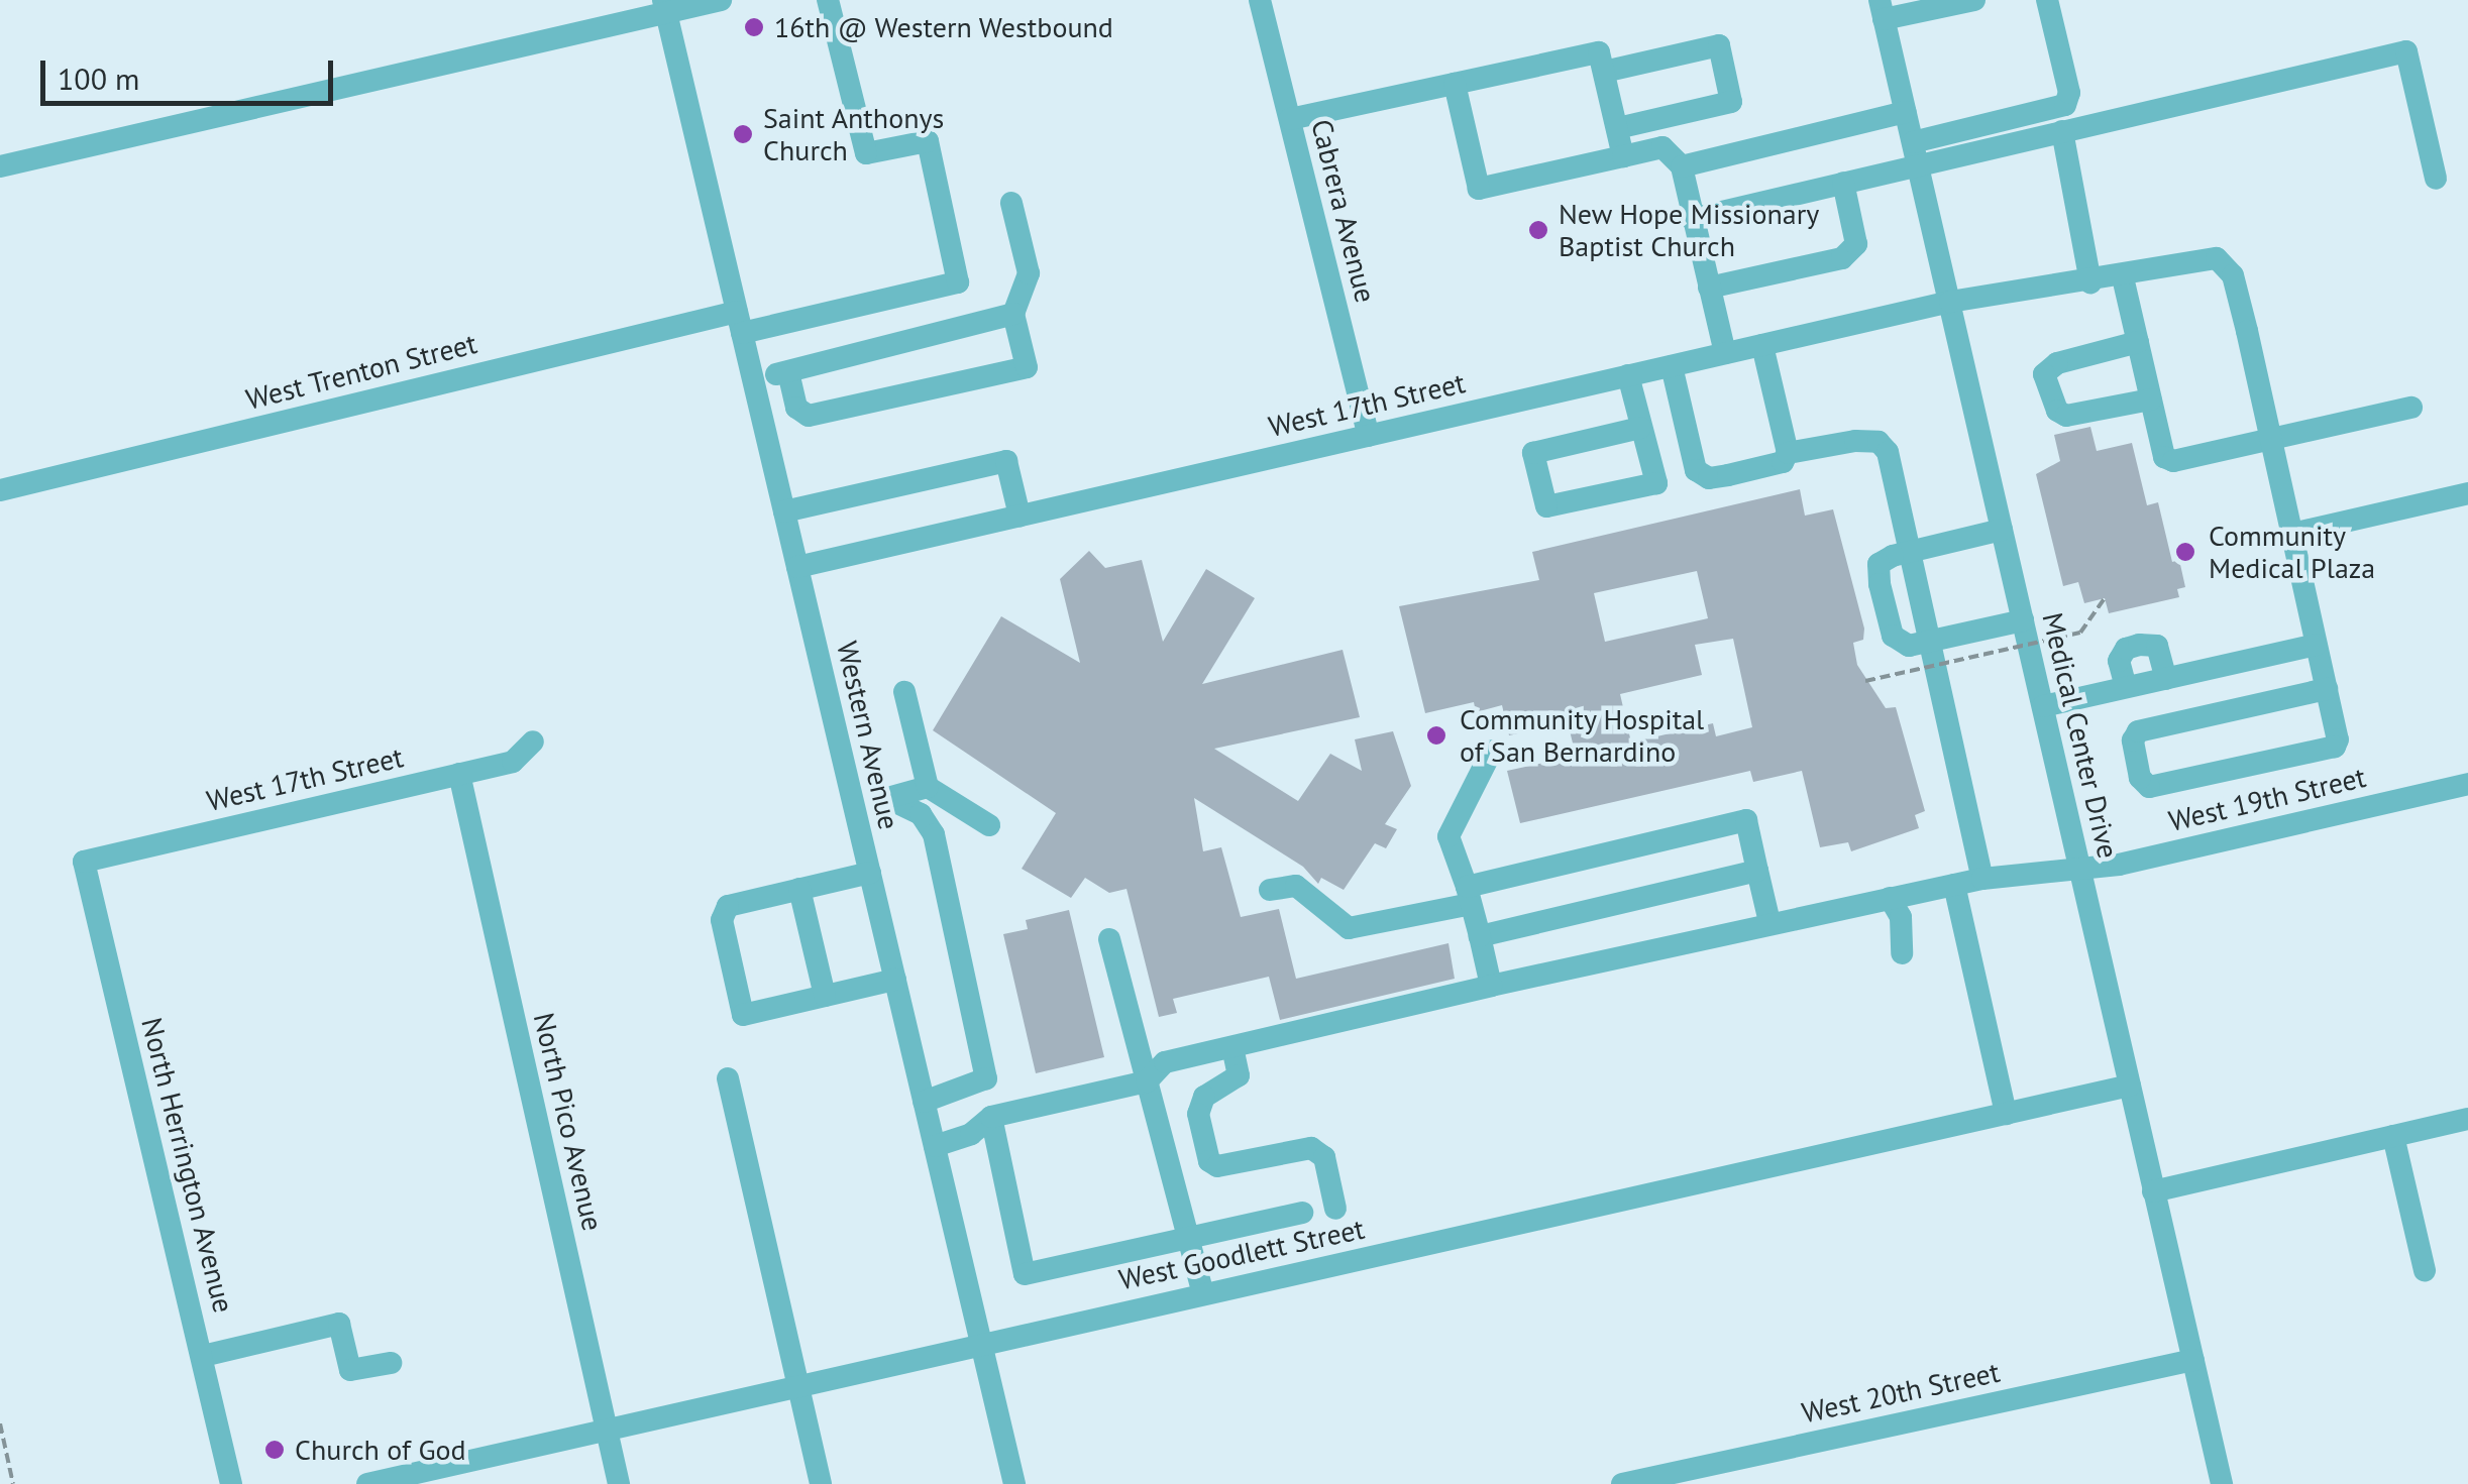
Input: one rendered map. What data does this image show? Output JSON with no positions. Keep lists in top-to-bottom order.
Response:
{
  "streets": {
    "street": [
      "Cabrera Avenue",
      "West Trenton Street",
      "West 17th Street",
      "Western Avenue",
      "Medical Center Drive",
      "West 19th Street",
      "North Pico Avenue",
      "North Herrington Avenue",
      "West Goodlett Street",
      "West 20th Street"
    ]
  },
  "crossings": [
    ["Cabrera Avenue", "West 17th Street"],
    ["West Trenton Street", "Western Avenue"],
    ["West 17th Street", "Western Avenue"],
    ["West 17th Street", "Medical Center Drive"],
    ["West 17th Street", "North Pico Avenue"],
    ["West 17th Street", "North Herrington Avenue"],
    ["Western Avenue", "West 19th Street"],
    ["Western Avenue", "West Goodlett Street"],
    ["Medical Center Drive", "West 19th Street"],
    ["Medical Center Drive", "West Goodlett Street"],
    ["Medical Center Drive", "West 20th Street"],
    ["North Pico Avenue", "West Goodlett Street"]
  ],
  "places": [
    "16th @ Western Westbound",
    "Saint Anthonys Church",
    "New Hope Missionary Baptist Church",
    "Community Medical Plaza",
    "Community Hospital of San Bernardino",
    "Church of God"
  ],
  "scale_bar": "100 m"
}
